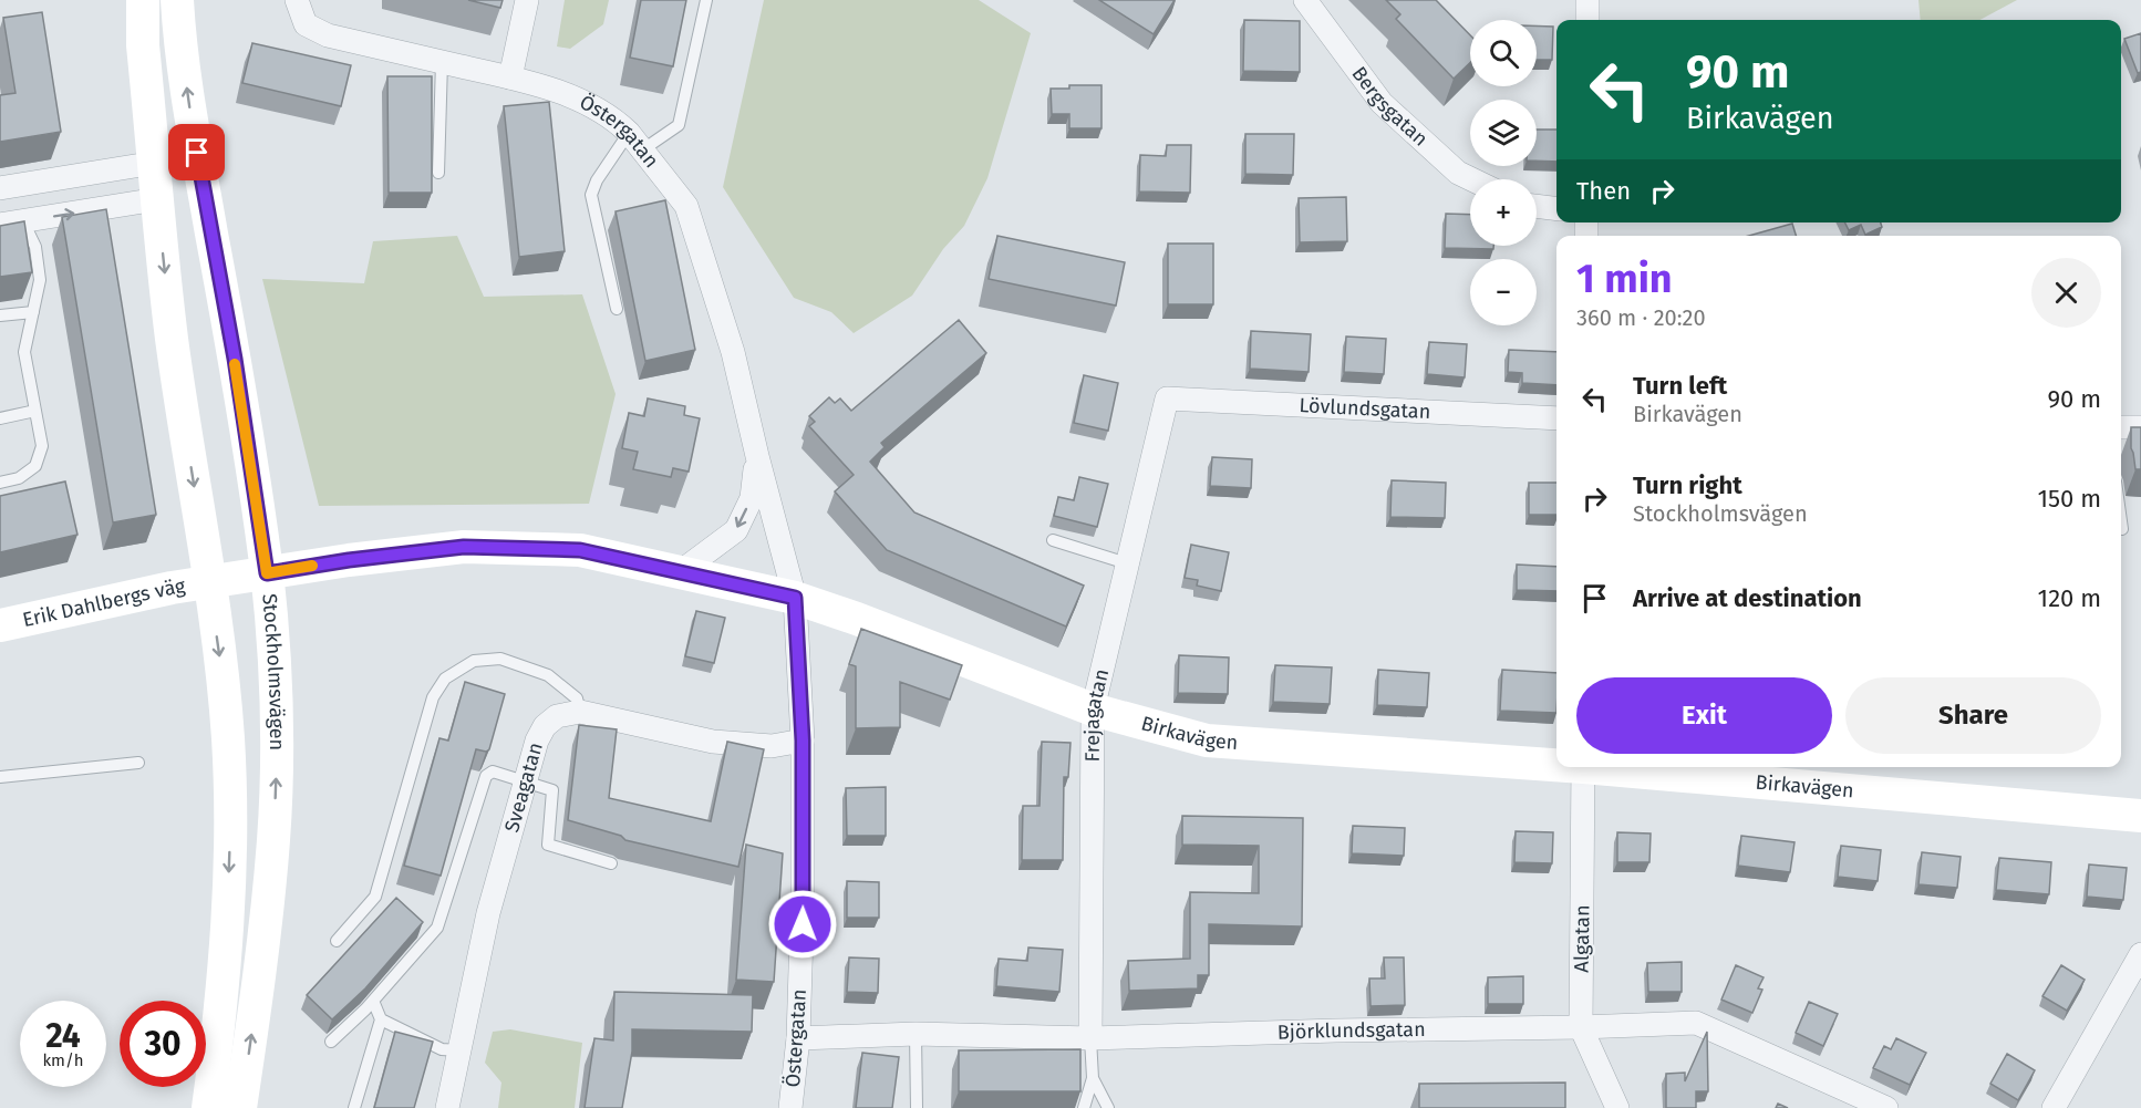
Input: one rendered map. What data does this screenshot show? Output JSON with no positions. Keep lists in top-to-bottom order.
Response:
{
  "streets": {
    "main road": ["Erik Dahlbergs väg", "Stockholmsvägen", "Birkavägen"],
    "street": [
      "Bergsgatan",
      "Östergatan",
      "Lövlundsgatan",
      "Frejagatan",
      "Sveagatan",
      "Algatan",
      "Björklundsgatan"
    ]
  },
  "crossings": [
    ["Östergatan", "Birkavägen"],
    ["Östergatan", "Björklundsgatan"],
    ["Lövlundsgatan", "Frejagatan"],
    ["Erik Dahlbergs väg", "Stockholmsvägen"],
    ["Erik Dahlbergs väg", "Birkavägen"],
    ["Stockholmsvägen", "Birkavägen"],
    ["Frejagatan", "Birkavägen"],
    ["Frejagatan", "Björklundsgatan"],
    ["Algatan", "Björklundsgatan"]
  ],
  "page": {
    "map_buttons": ["+", "−"],
    "turn": ["90 m", "Birkavägen"],
    "then": "Then",
    "heading": ["1 min", "360 m · 20:20"],
    "list": [
      {
        "name": "Turn left",
        "note": "Birkavägen",
        "value": "90 m"
      },
      {
        "name": "Turn right",
        "note": "Stockholmsvägen",
        "value": "150 m"
      },
      {
        "name": "Arrive at destination",
        "value": "120 m"
      }
    ],
    "buttons": ["Exit", "Share"],
    "speed": "24 km/h",
    "limit": "30"
  }
}
